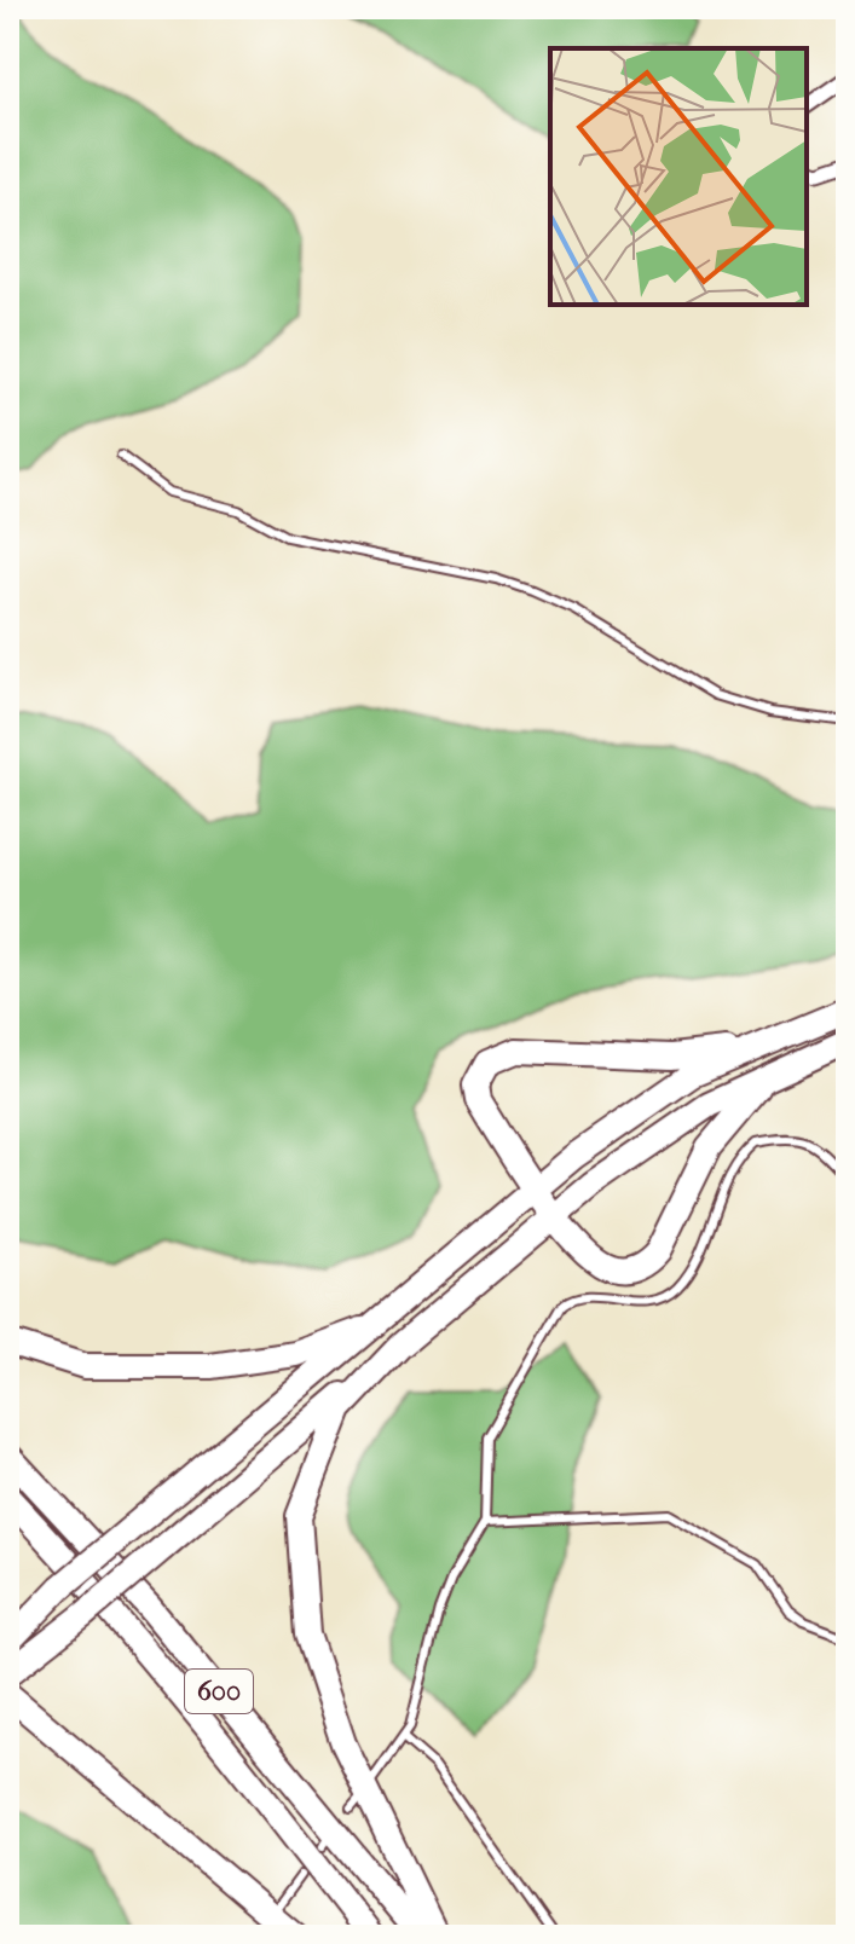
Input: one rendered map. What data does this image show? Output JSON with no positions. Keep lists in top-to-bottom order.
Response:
{
  "streets": {
    "highway": ["600"]
  }
}
